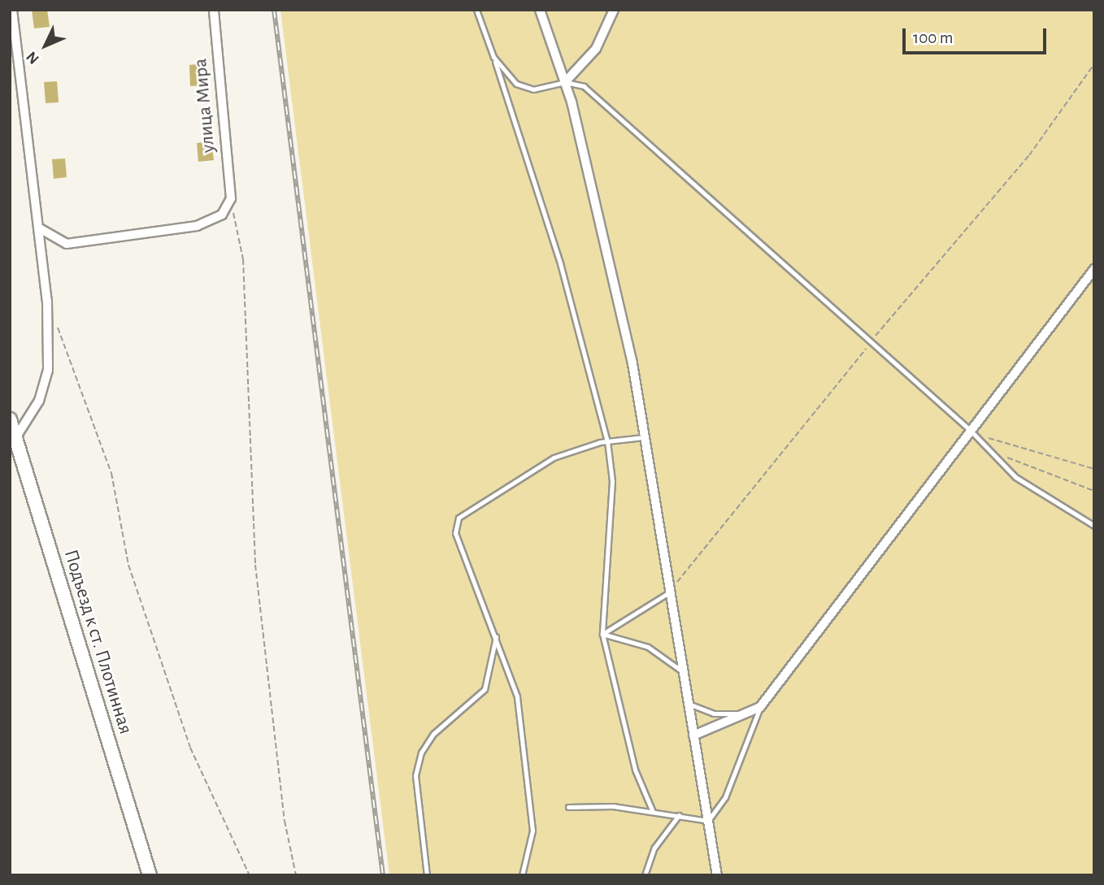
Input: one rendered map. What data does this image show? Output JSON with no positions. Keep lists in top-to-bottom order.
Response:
{
  "streets": {
    "street": ["улица Мира", "Подъезд к ст. Плотинная"]
  },
  "scale_bar": "100 m",
  "north": "bottom left"
}
